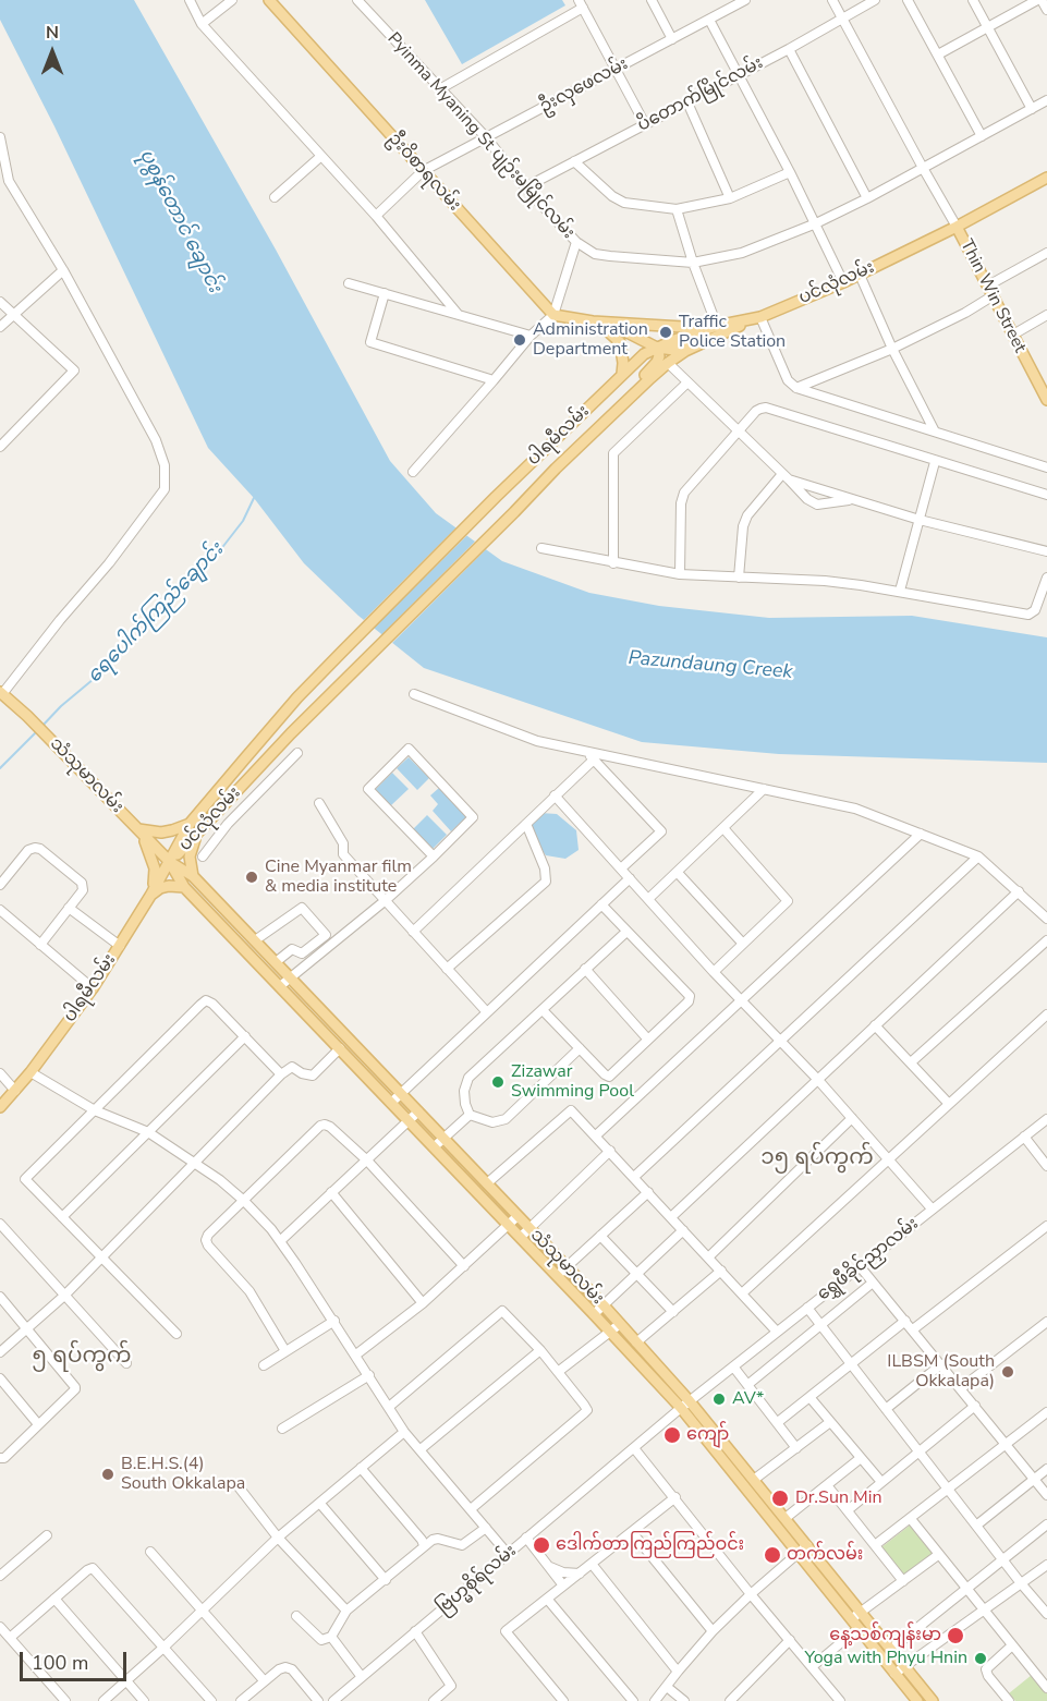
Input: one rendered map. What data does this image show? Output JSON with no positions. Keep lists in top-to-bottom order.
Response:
{
  "streets": {
    "main road": [
      "ဦးဝိစာရလမ်း",
      "ပင်လုံလမ်း",
      "Thin Win Street",
      "ပါရမီလမ်း",
      "သံသုမာလမ်း"
    ],
    "street": [
      "ဦးလှဖေလမ်း",
      "ပိတောက်မြိုင်လမ်း",
      "Pyinma Myaning St ပျဉ်းမမြိုင်လမ်း",
      "ရွှေဖီခိုင်ညှာလမ်း",
      "ဗြဟ္မစိုရ်လမ်း"
    ]
  },
  "crossings": [
    ["ဦးလှဖေလမ်း", "Pyinma Myaning St ပျဉ်းမမြိုင်လမ်း"],
    ["ဦးလှဖေလမ်း", "ဦးဝိစာရလမ်း"],
    ["ပိတောက်မြိုင်လမ်း", "Pyinma Myaning St ပျဉ်းမမြိုင်လမ်း"],
    ["ပင်လုံလမ်း", "Thin Win Street"],
    ["ပင်လုံလမ်း", "ပါရမီလမ်း"],
    ["ပင်လုံလမ်း", "သံသုမာလမ်း"],
    ["ပါရမီလမ်း", "သံသုမာလမ်း"],
    ["သံသုမာလမ်း", "ရွှေဖီခိုင်ညှာလမ်း"],
    ["သံသုမာလမ်း", "ဗြဟ္မစိုရ်လမ်း"],
    ["ရွှေဖီခိုင်ညှာလမ်း", "ဗြဟ္မစိုရ်လမ်း"]
  ],
  "districts": ["၁၅ ရပ်ကွက်", "၅ ရပ်ကွက်"],
  "water": ["ပုစွန်တောင် ချောင်း", "ရေပေါက်ကြည်ချောင်း", "Pazundaung Creek"],
  "places": [
    "Traffic Police Station",
    "Administration Department",
    "Cine Myanmar film & media institute",
    "Zizawar Swimming Pool",
    "ILBSM (South Okkalapa)",
    "AV*",
    "ကျော်",
    "B.E.H.S.(4) South Okkalapa",
    "Dr.Sun Min",
    "ဒေါက်တာကြည်ကြည်ဝင်း",
    "တက်လမ်း",
    "နေ့သစ်ကျန်းမာ",
    "Yoga with Phyu Hnin"
  ],
  "scale_bar": "100 m",
  "north": "top"
}
